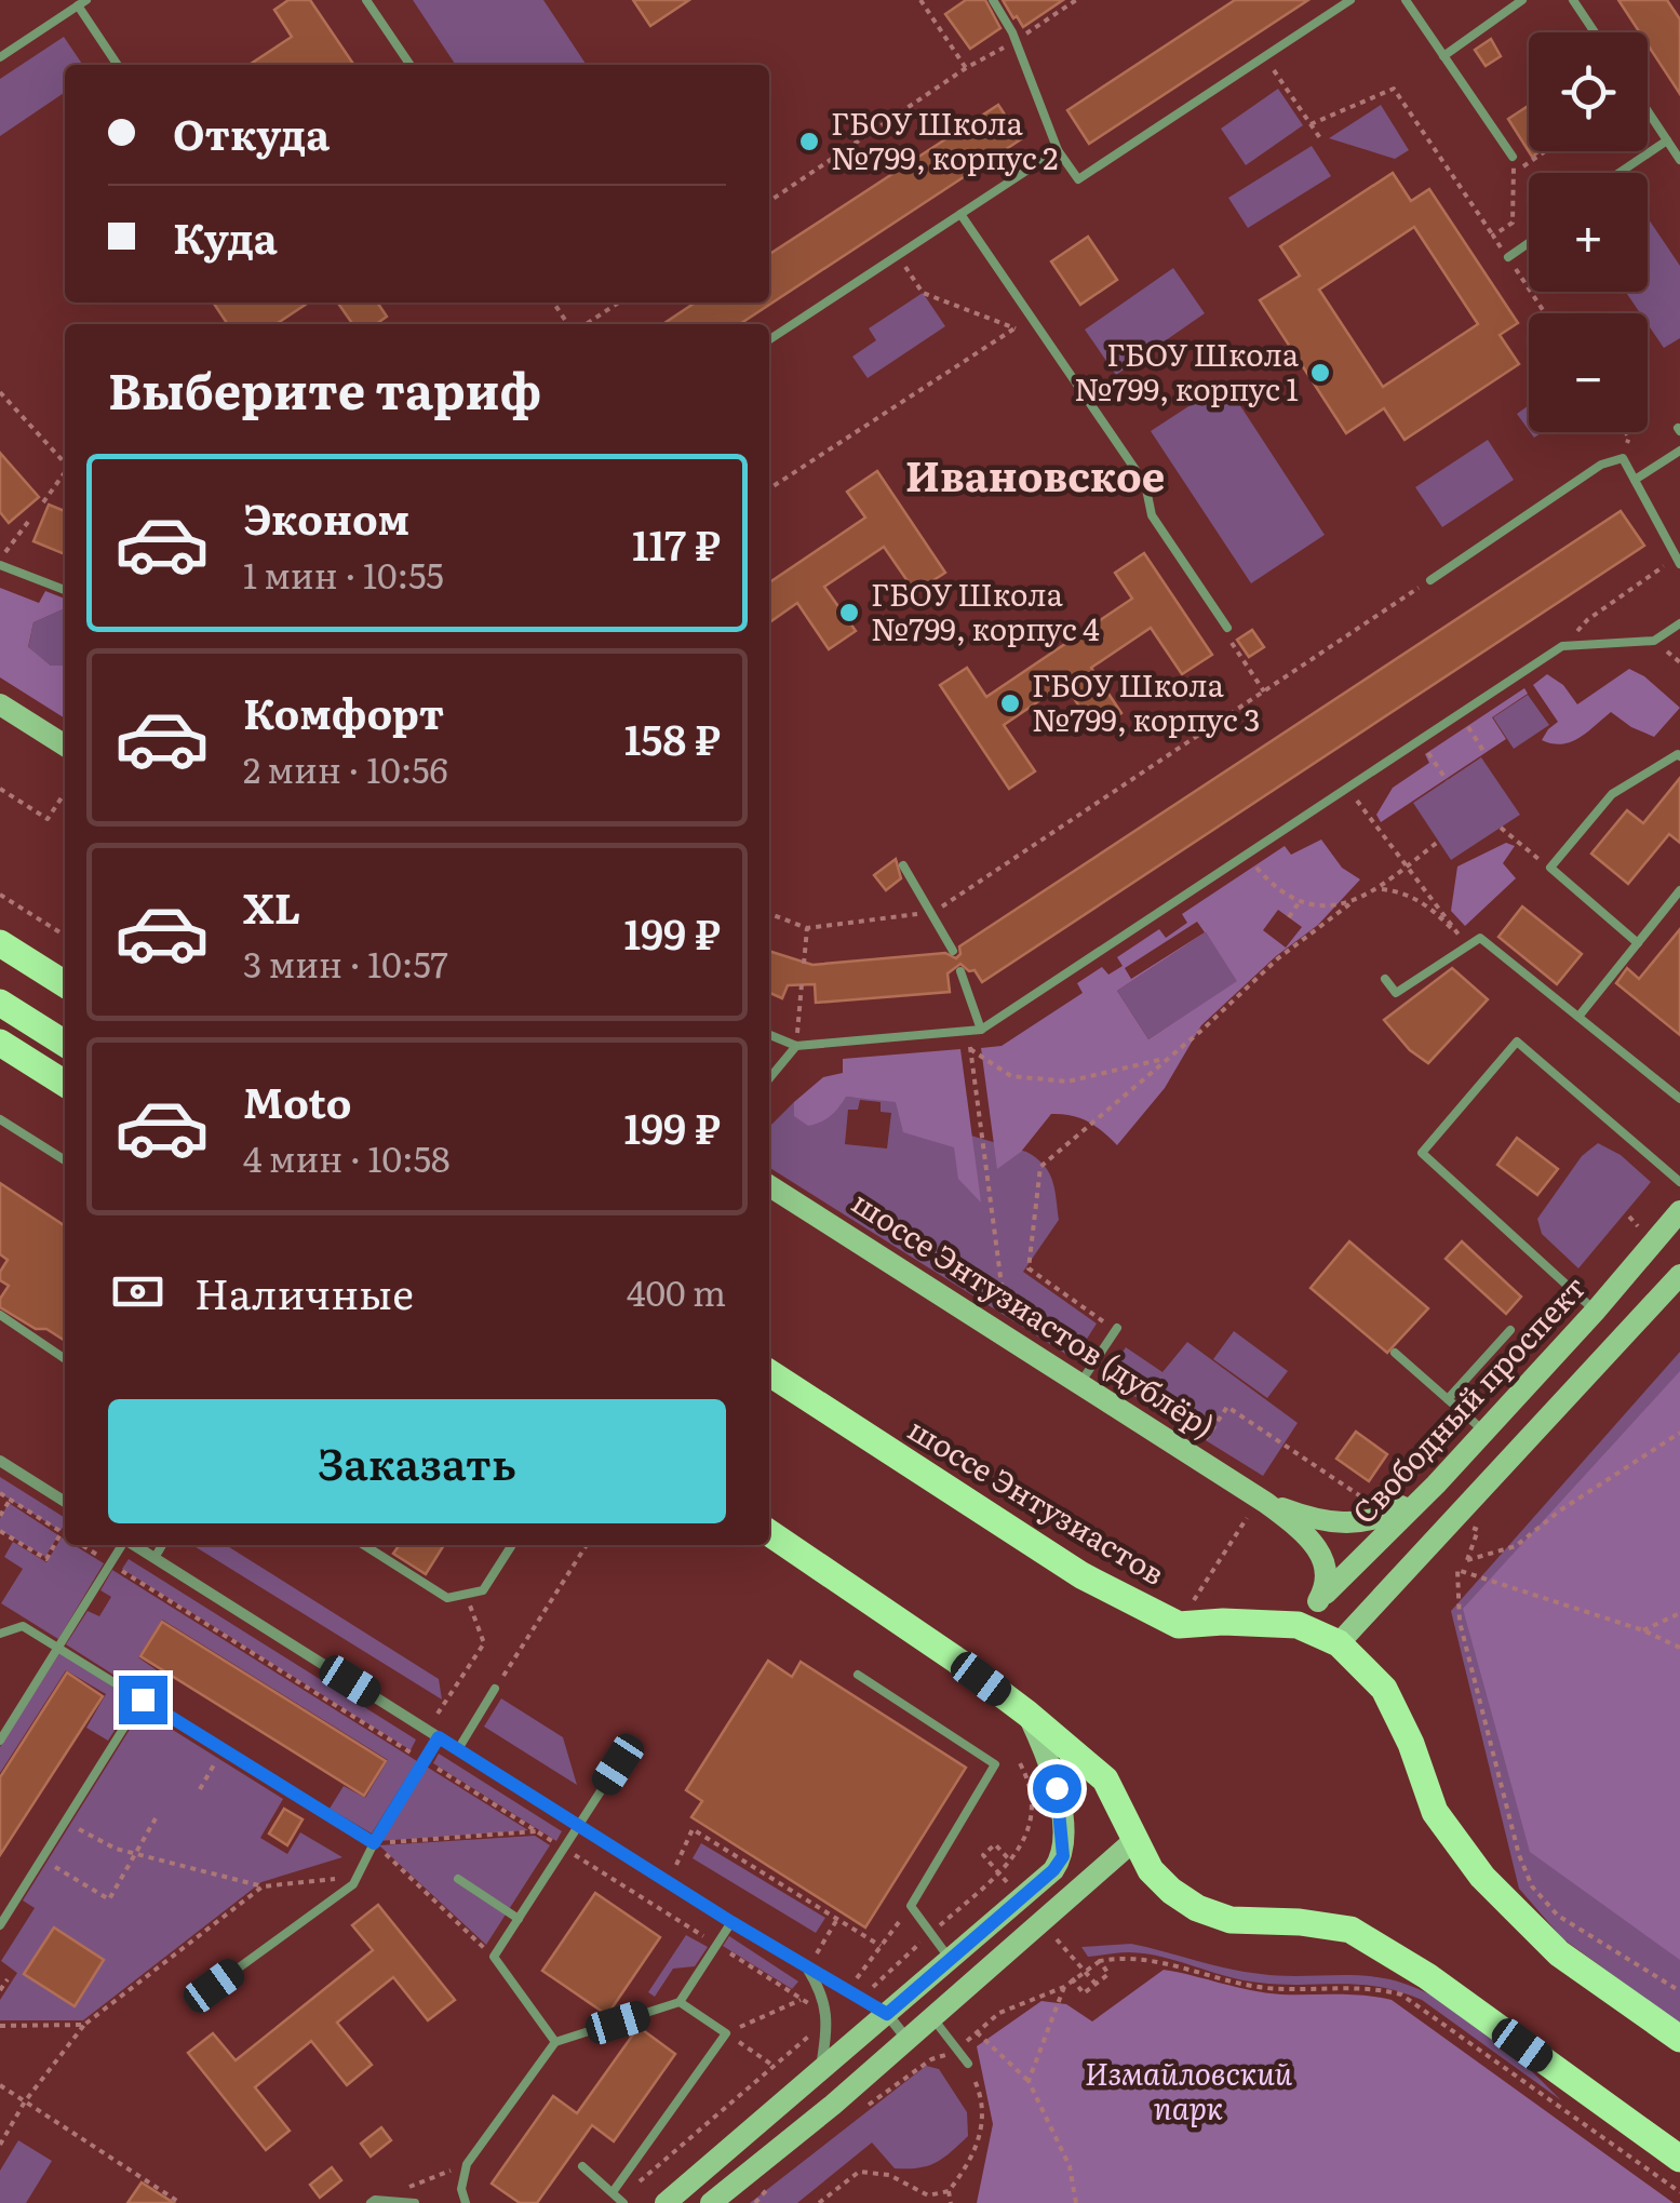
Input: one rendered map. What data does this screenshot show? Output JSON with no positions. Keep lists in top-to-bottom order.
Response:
{
  "streets": {
    "main road": ["шоссе Энтузиастов (дублёр)", "Свободный проспект", "шоссе Энтузиастов"]
  },
  "crossings": [
    ["шоссе Энтузиастов (дублёр)", "Свободный проспект"],
    ["Свободный проспект", "шоссе Энтузиастов"]
  ],
  "districts": ["Ивановское"],
  "parks": ["Измайловский парк"],
  "places": [
    "ГБОУ Школа №799, корпус 2",
    "ГБОУ Школа №799, корпус 1",
    "ГБОУ Школа №799, корпус 4",
    "ГБОУ Школа №799, корпус 3"
  ],
  "page": {
    "map_buttons": ["+", "−"],
    "banner": ["Откуда", "Куда"],
    "heading": "Выберите тариф",
    "list": [
      {
        "name": "Эконом",
        "note": "1 мин · 10:55",
        "value": "117 ₽"
      },
      {
        "name": "Комфорт",
        "note": "2 мин · 10:56",
        "value": "158 ₽"
      },
      {
        "name": "XL",
        "note": "3 мин · 10:57",
        "value": "199 ₽"
      },
      {
        "name": "Moto",
        "note": "4 мин · 10:58",
        "value": "199 ₽"
      }
    ],
    "pay": ["Наличные", "400 m"],
    "buttons": "Заказать"
  }
}
